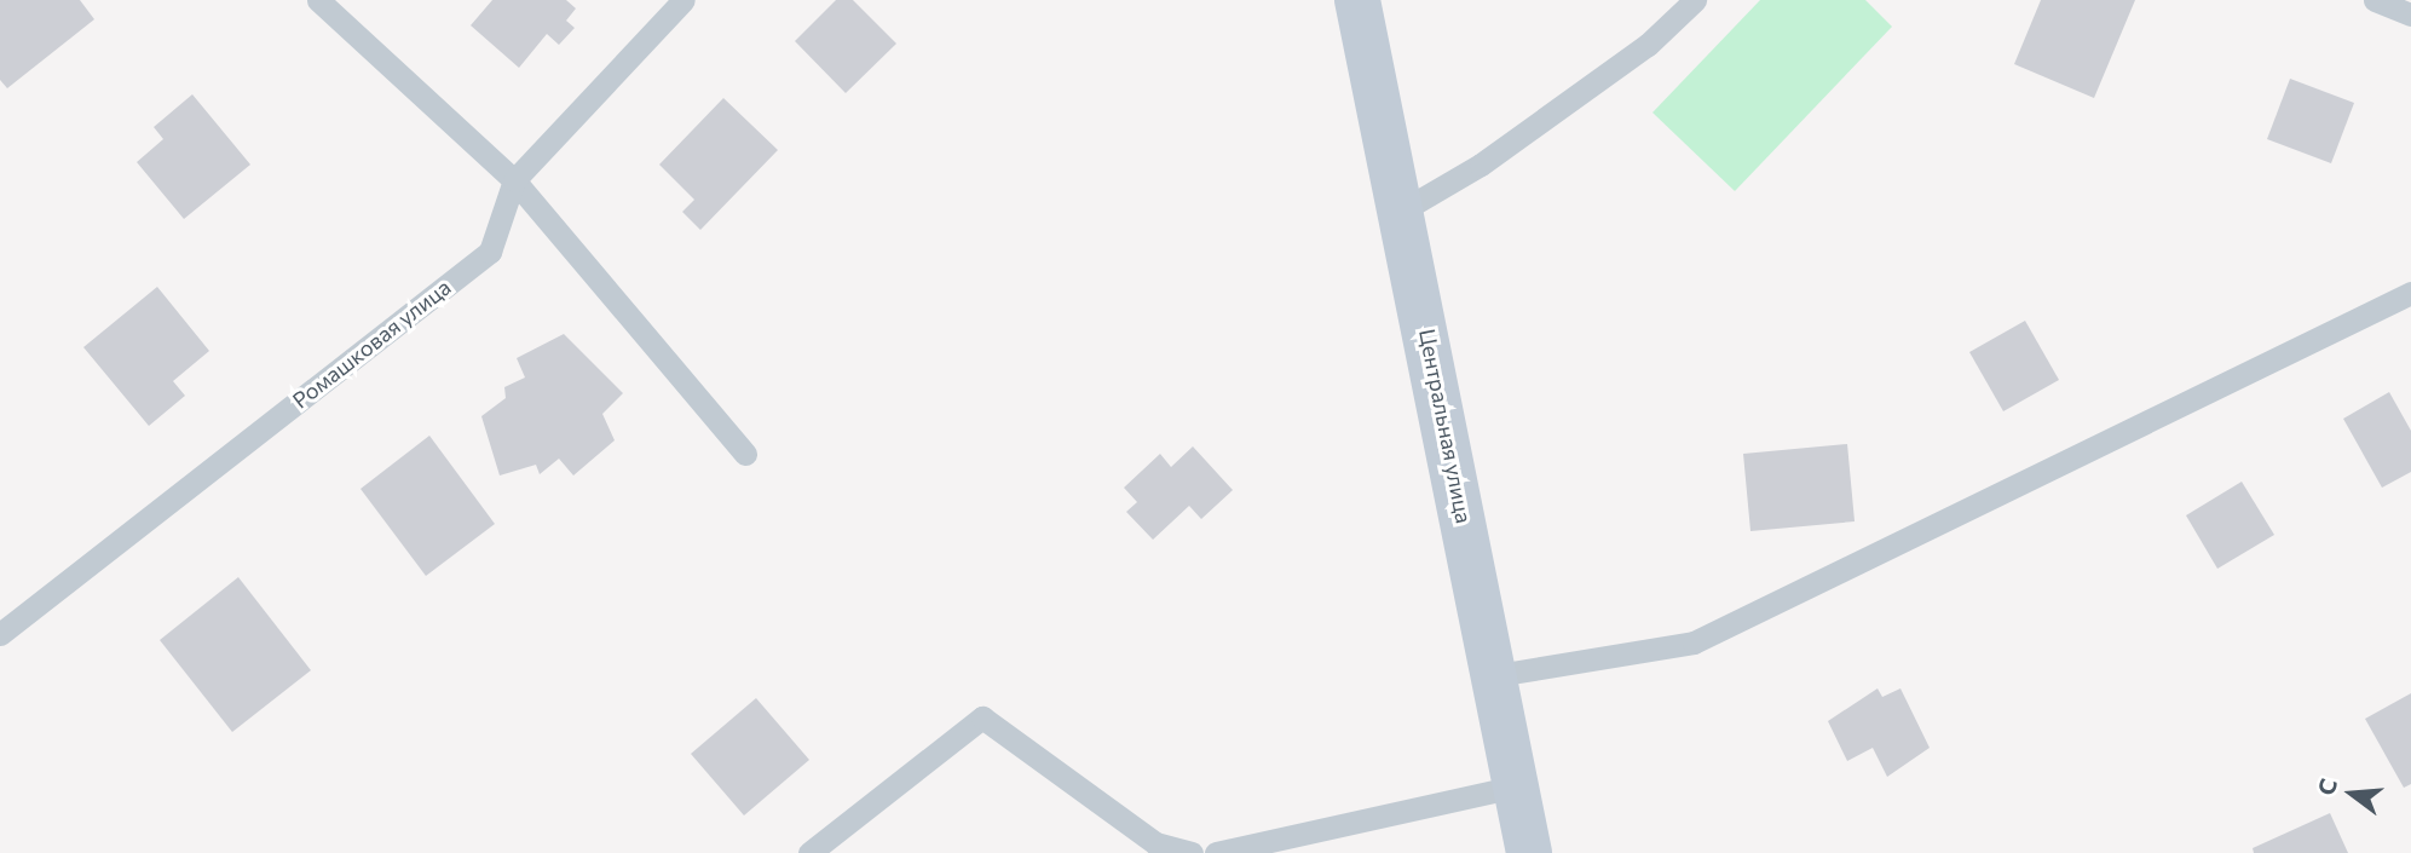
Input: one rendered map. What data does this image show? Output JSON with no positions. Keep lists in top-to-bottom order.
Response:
{
  "streets": {
    "street": ["Центральная улица"],
    "lane": ["Ромашковая улица"]
  },
  "north": "left"
}
